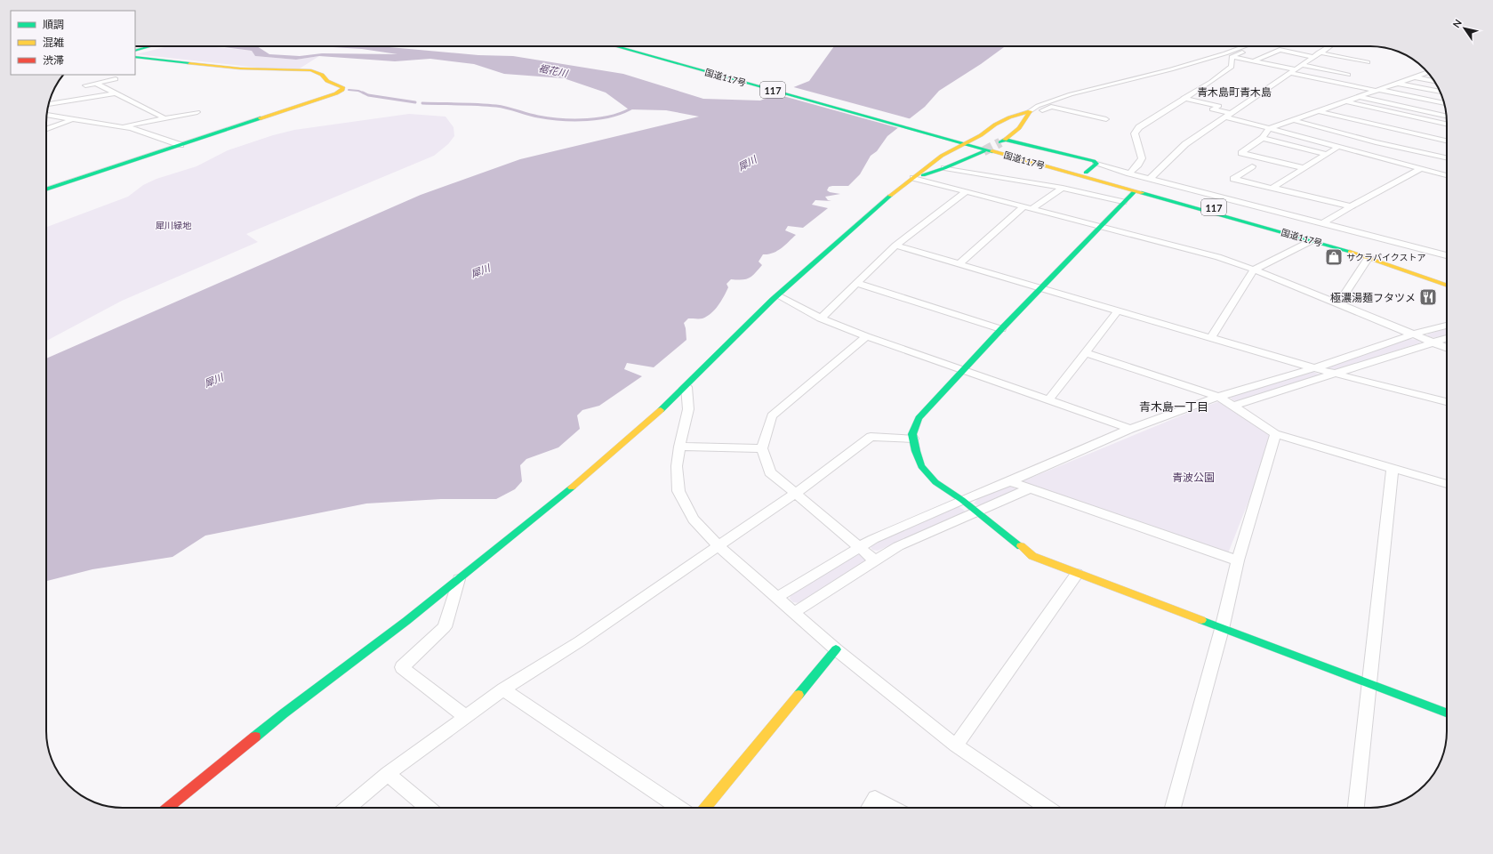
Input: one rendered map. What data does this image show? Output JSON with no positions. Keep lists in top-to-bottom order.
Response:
{
  "streets": {
    "main road": ["国道117号", "117"]
  },
  "districts": ["青木島町青木島", "青木島一丁目"],
  "water": ["裾花川", "犀川"],
  "parks": ["犀川緑地", "青波公園"],
  "places": {
    "shop": ["サクラバイクストア"],
    "restaurant": ["極濃湯麺フタツメ"]
  },
  "legend": ["順調", "混雑", "渋滞"],
  "north": "top left"
}
